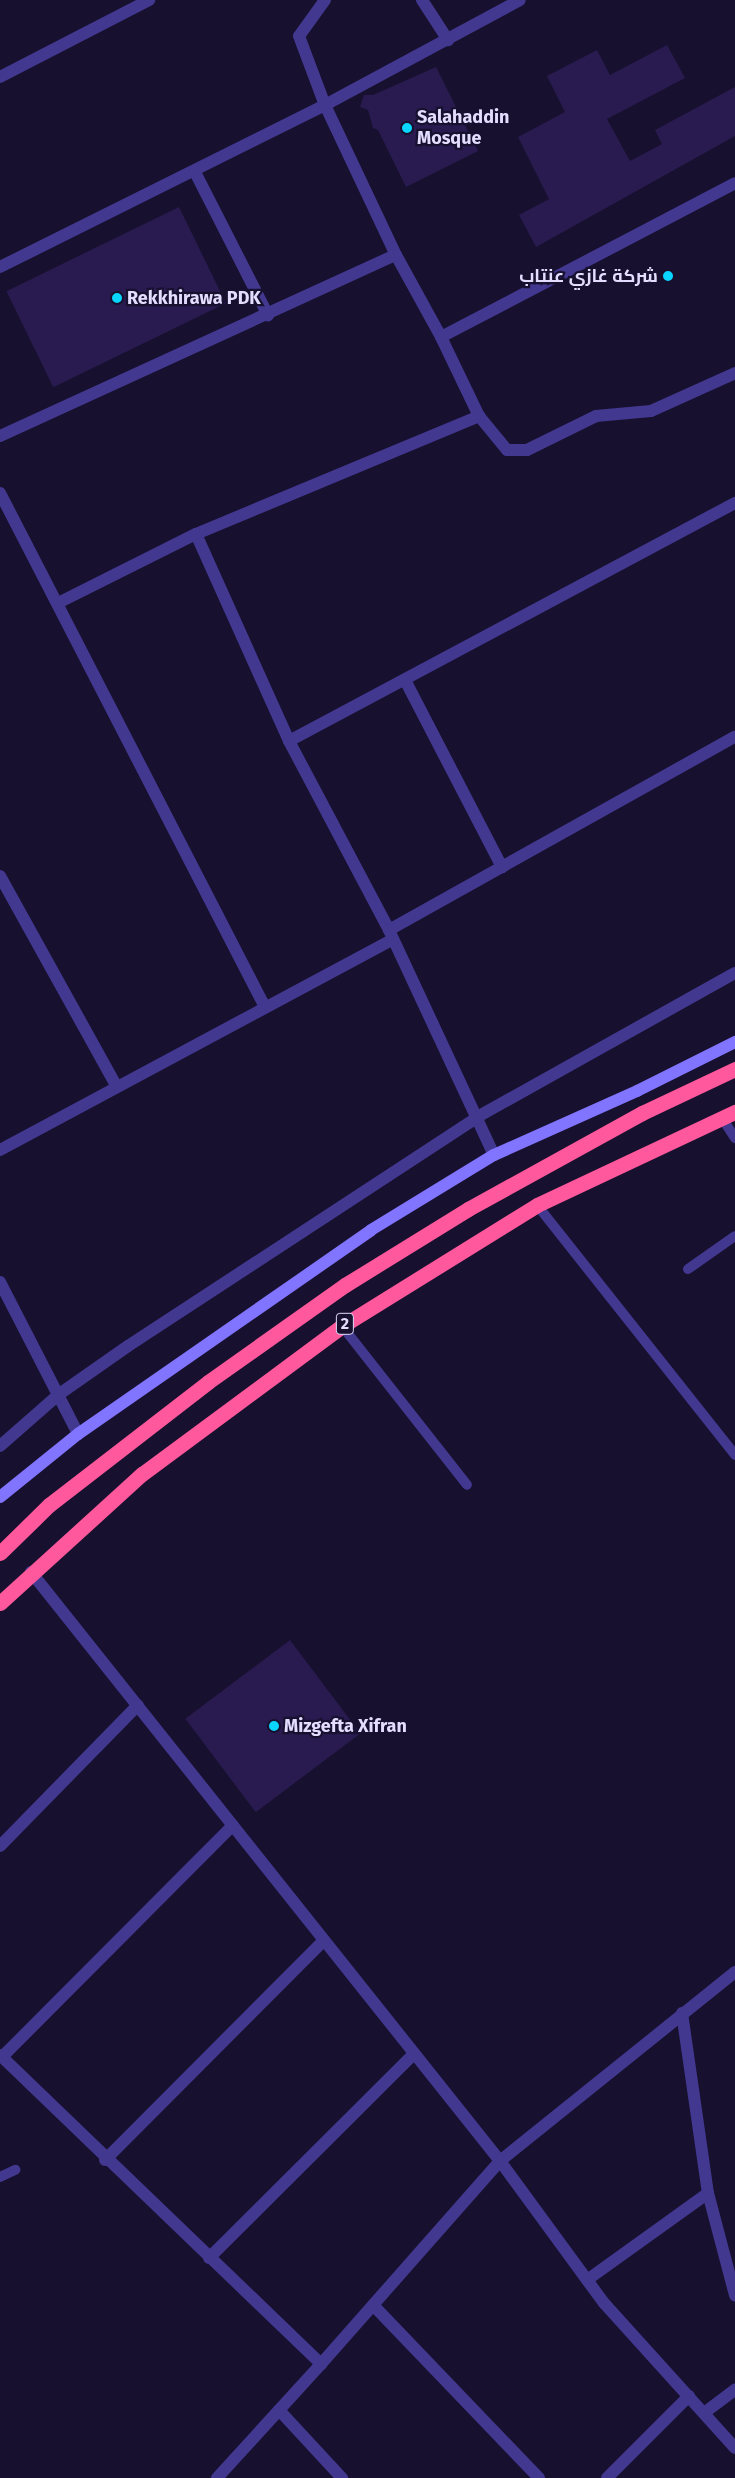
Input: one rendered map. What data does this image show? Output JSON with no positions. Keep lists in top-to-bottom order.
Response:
{
  "streets": {
    "highway": ["2"]
  },
  "places": [
    "Salahaddin Mosque",
    "شركة غازي عنتاب",
    "Rekkhirawa PDK",
    "Mizgefta Xifran"
  ]
}
